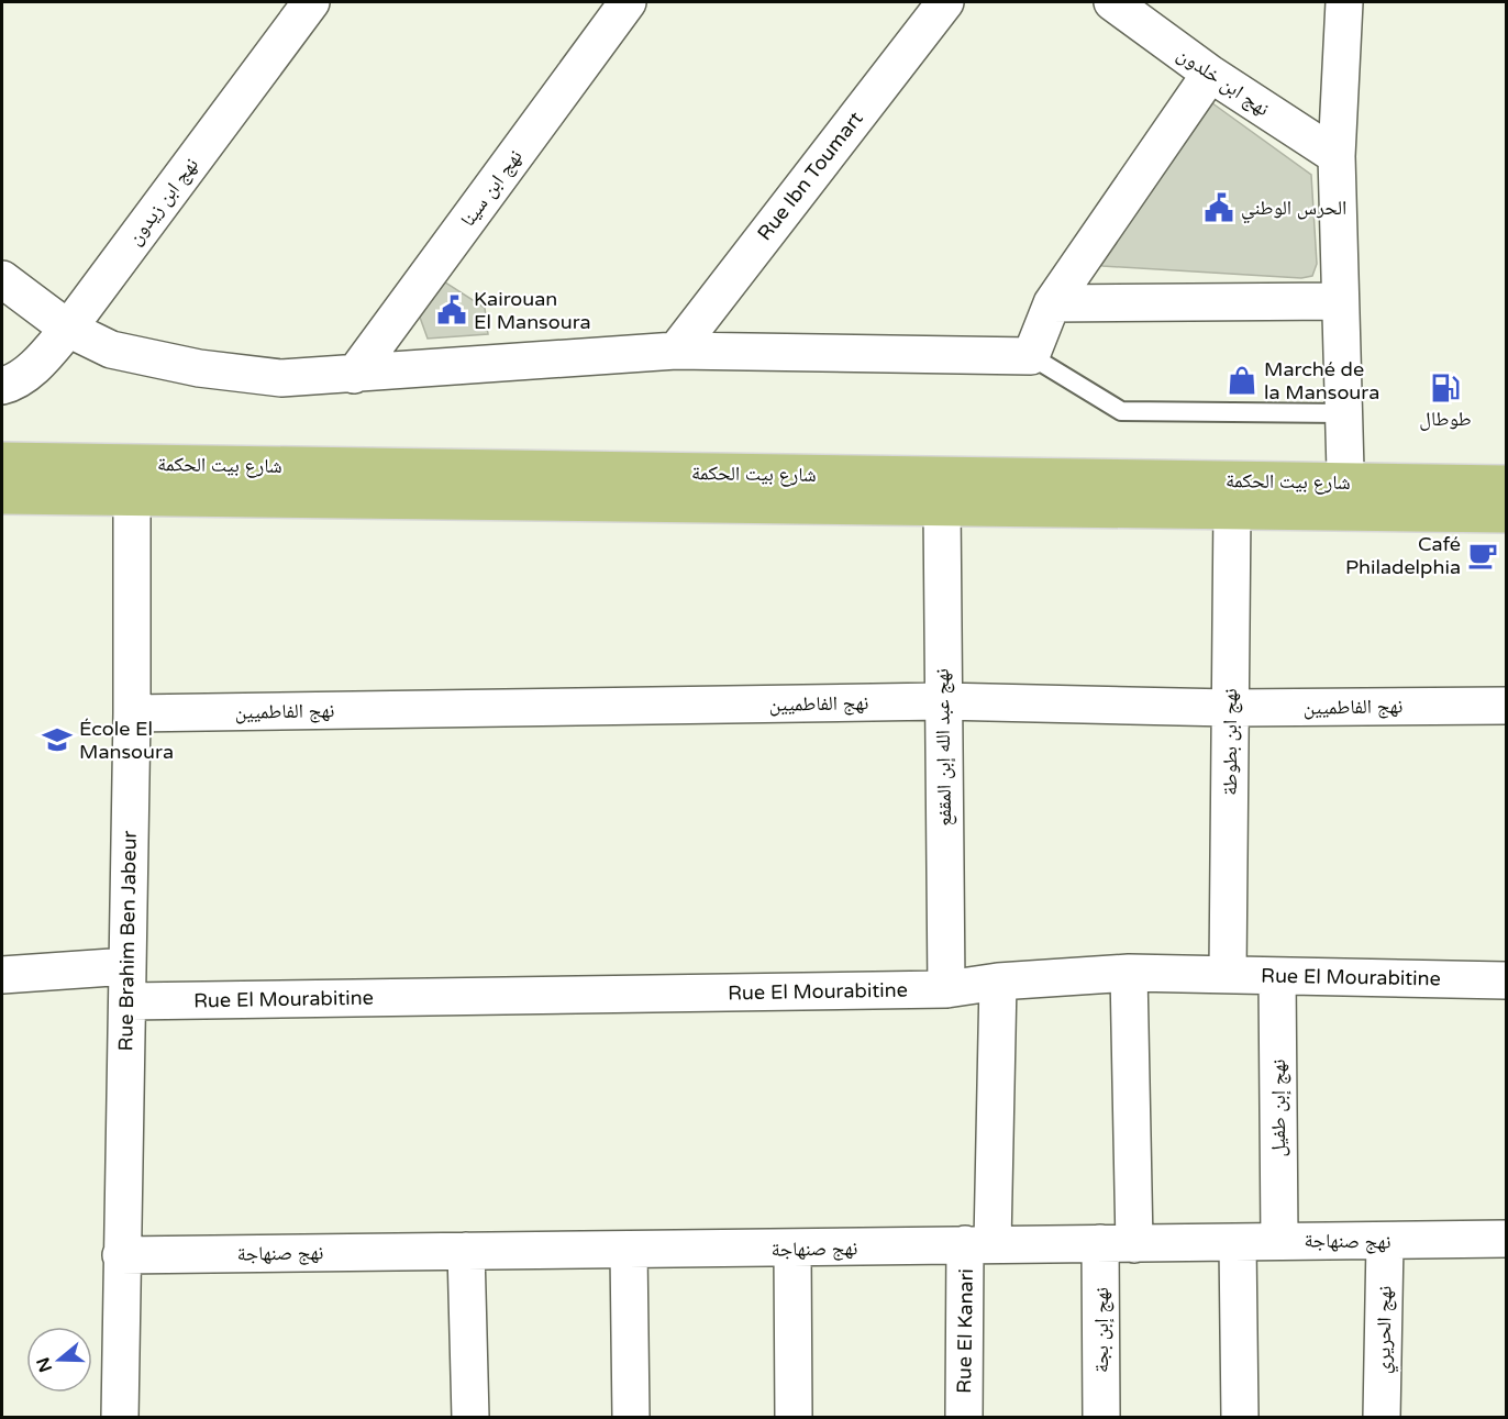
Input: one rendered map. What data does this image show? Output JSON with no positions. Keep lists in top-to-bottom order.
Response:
{
  "streets": {
    "main road": ["شارع بيت الحكمة"],
    "street": [
      "نهج ابن خلدون",
      "Rue Ibn Toumart",
      "نهج ابن سينا",
      "نهج ابن زيدون",
      "نهج الفاطميين",
      "نهج ابن بطوطة",
      "نهج عبد الله إبن المقفع",
      "Rue Brahim Ben Jabeur",
      "Rue El Mourabitine",
      "نهج إبن طفيل",
      "نهج صنهاجة",
      "نهج إبن بجة",
      "نهج الحريري",
      "Rue El Kanari"
    ]
  },
  "crossings": [
    ["شارع بيت الحكمة", "نهج ابن بطوطة"],
    ["شارع بيت الحكمة", "نهج عبد الله إبن المقفع"],
    ["شارع بيت الحكمة", "Rue Brahim Ben Jabeur"],
    ["نهج الفاطميين", "نهج ابن بطوطة"],
    ["نهج الفاطميين", "نهج عبد الله إبن المقفع"],
    ["نهج الفاطميين", "Rue Brahim Ben Jabeur"],
    ["نهج ابن بطوطة", "Rue El Mourabitine"],
    ["نهج عبد الله إبن المقفع", "Rue El Mourabitine"],
    ["Rue Brahim Ben Jabeur", "Rue El Mourabitine"],
    ["Rue Brahim Ben Jabeur", "نهج صنهاجة"],
    ["Rue El Mourabitine", "نهج إبن طفيل"],
    ["Rue El Mourabitine", "نهج إبن بجة"],
    ["Rue El Mourabitine", "Rue El Kanari"],
    ["نهج إبن طفيل", "نهج صنهاجة"],
    ["نهج صنهاجة", "نهج إبن بجة"],
    ["نهج صنهاجة", "نهج الحريري"],
    ["نهج صنهاجة", "Rue El Kanari"]
  ],
  "places": {
    "public building": ["الحرس الوطني", "Kairouan El Mansoura"],
    "shop": ["Marché de la Mansoura"],
    "fuel station": ["طوطال"],
    "cafe": ["Café Philadelphia"],
    "school or university": ["École El Mansoura"]
  },
  "north": "left"
}
